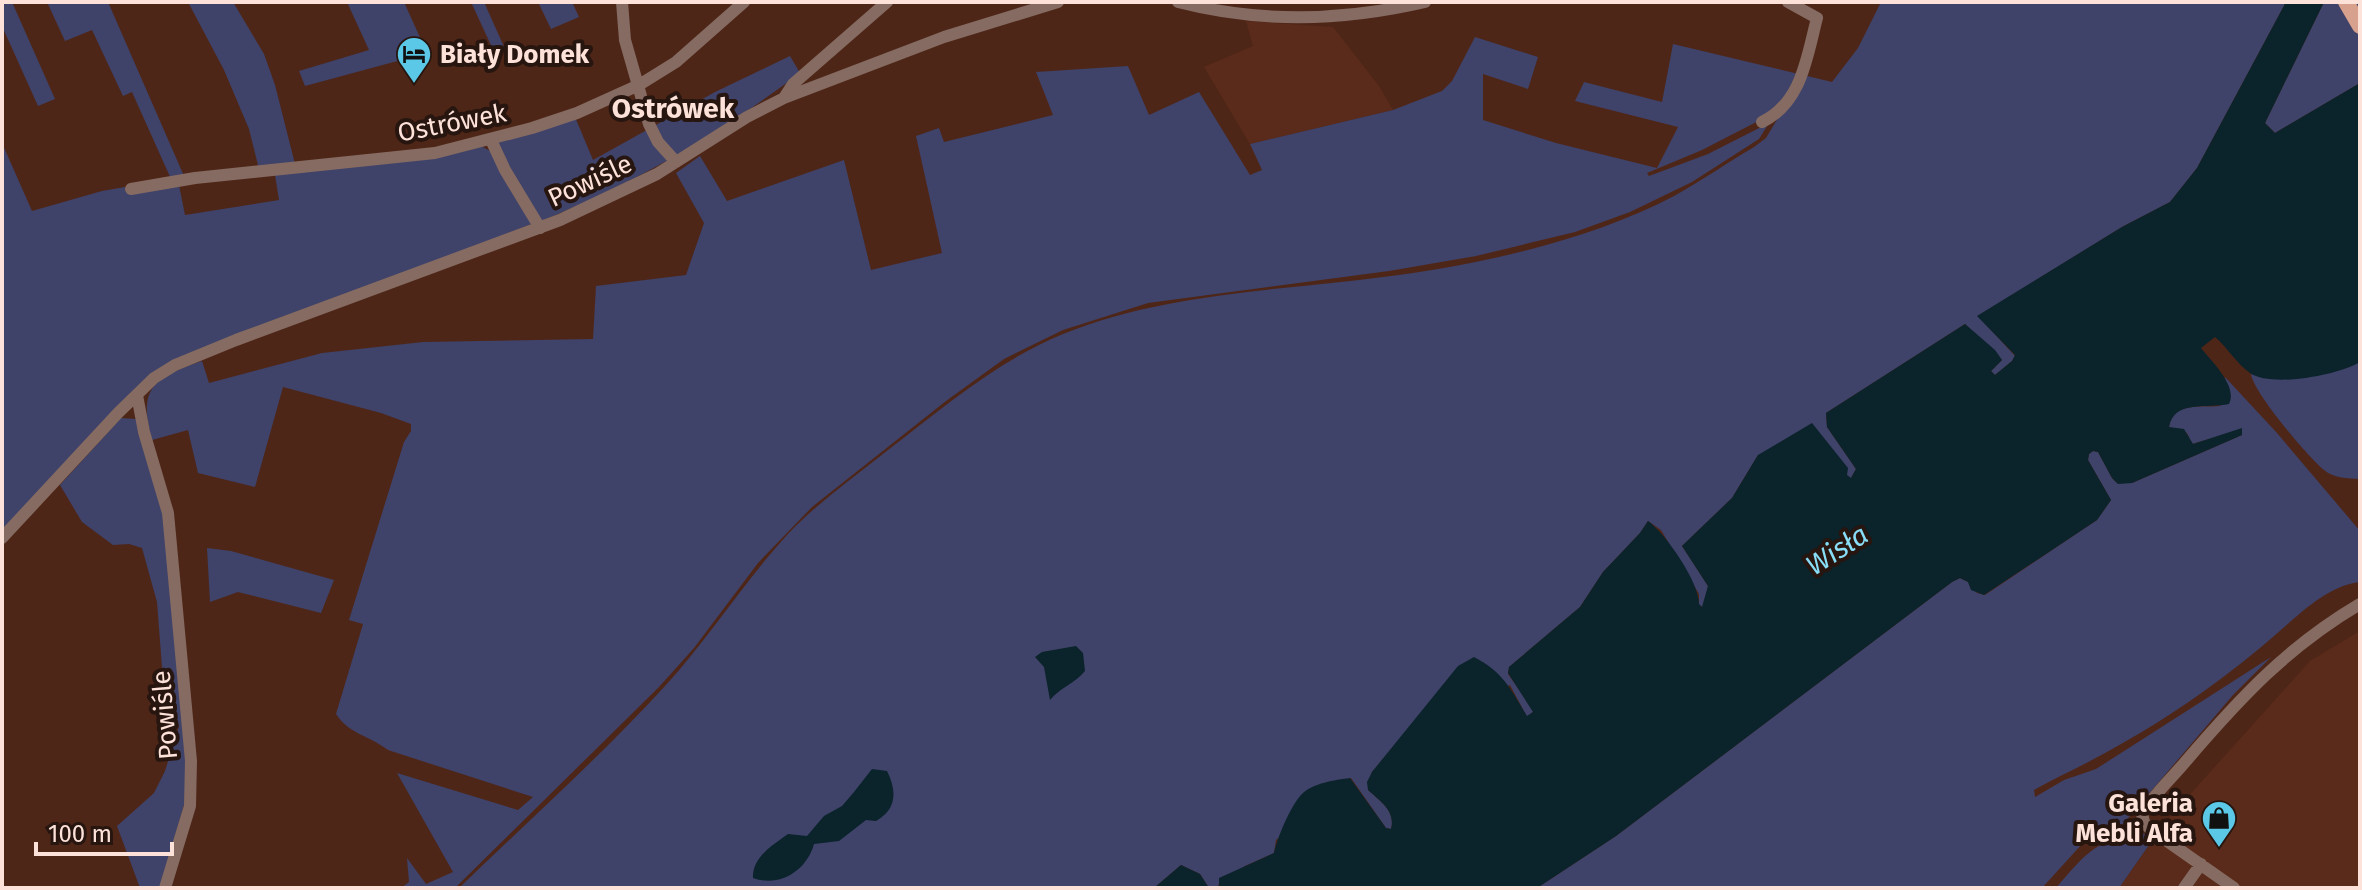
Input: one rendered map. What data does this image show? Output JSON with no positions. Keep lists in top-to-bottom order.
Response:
{
  "streets": {
    "street": ["Ostrówek", "Powiśle"]
  },
  "districts": ["Ostrówek"],
  "water": ["Wisła"],
  "places": {
    "hotel": ["Biały Domek"],
    "shop": ["Galeria Mebli Alfa"]
  },
  "scale_bar": "100 m"
}
